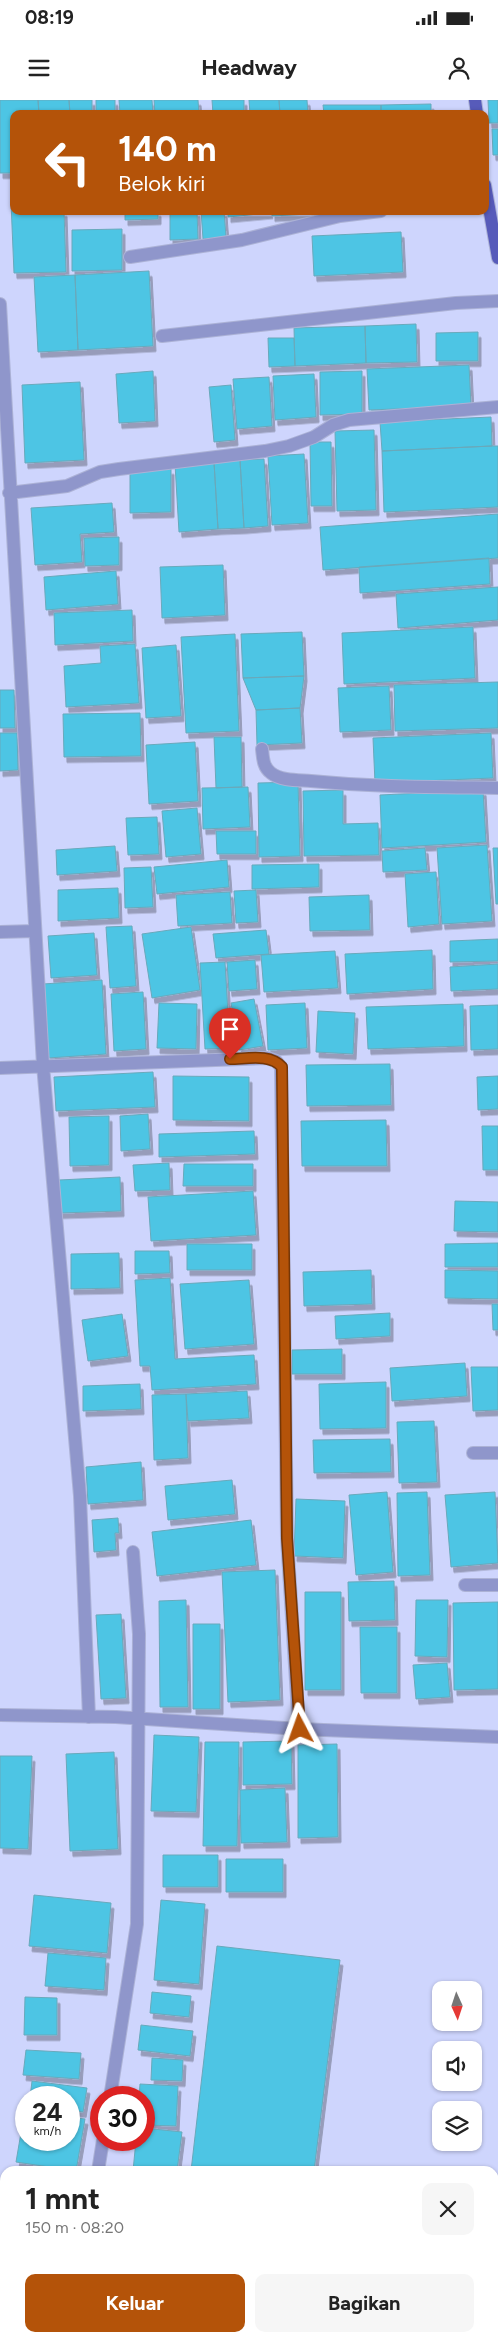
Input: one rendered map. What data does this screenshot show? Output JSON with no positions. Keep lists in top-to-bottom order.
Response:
{
  "north": "bottom",
  "page": {
    "status": "08:19",
    "header": "Headway",
    "turn": ["140 m", "Belok kiri"],
    "speed": "24 km/h",
    "limit": "30",
    "heading": ["1 mnt", "150 m · 08:20"],
    "buttons": ["Keluar", "Bagikan"]
  }
}
